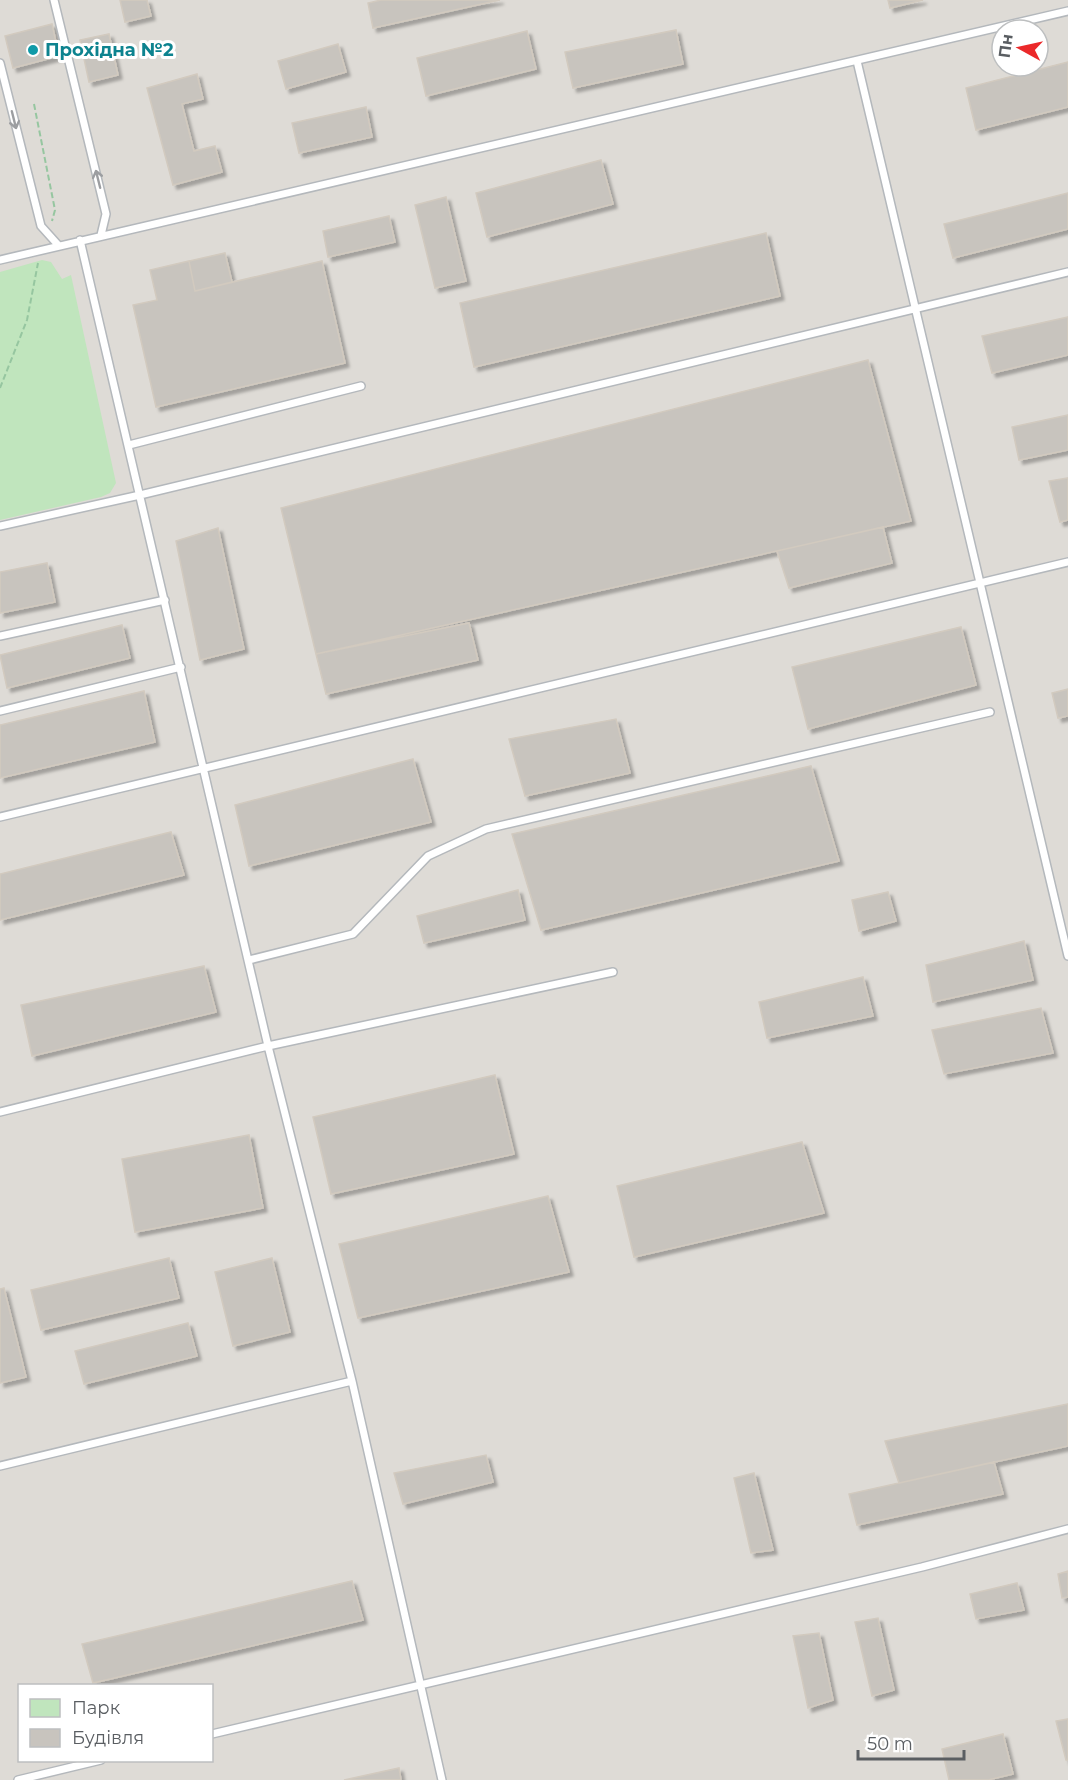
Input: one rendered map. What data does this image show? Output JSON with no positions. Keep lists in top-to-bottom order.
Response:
{
  "places": ["Прохідна №2"],
  "legend": ["Парк", "Будівля"],
  "scale_bar": "50 m",
  "north": "left"
}
